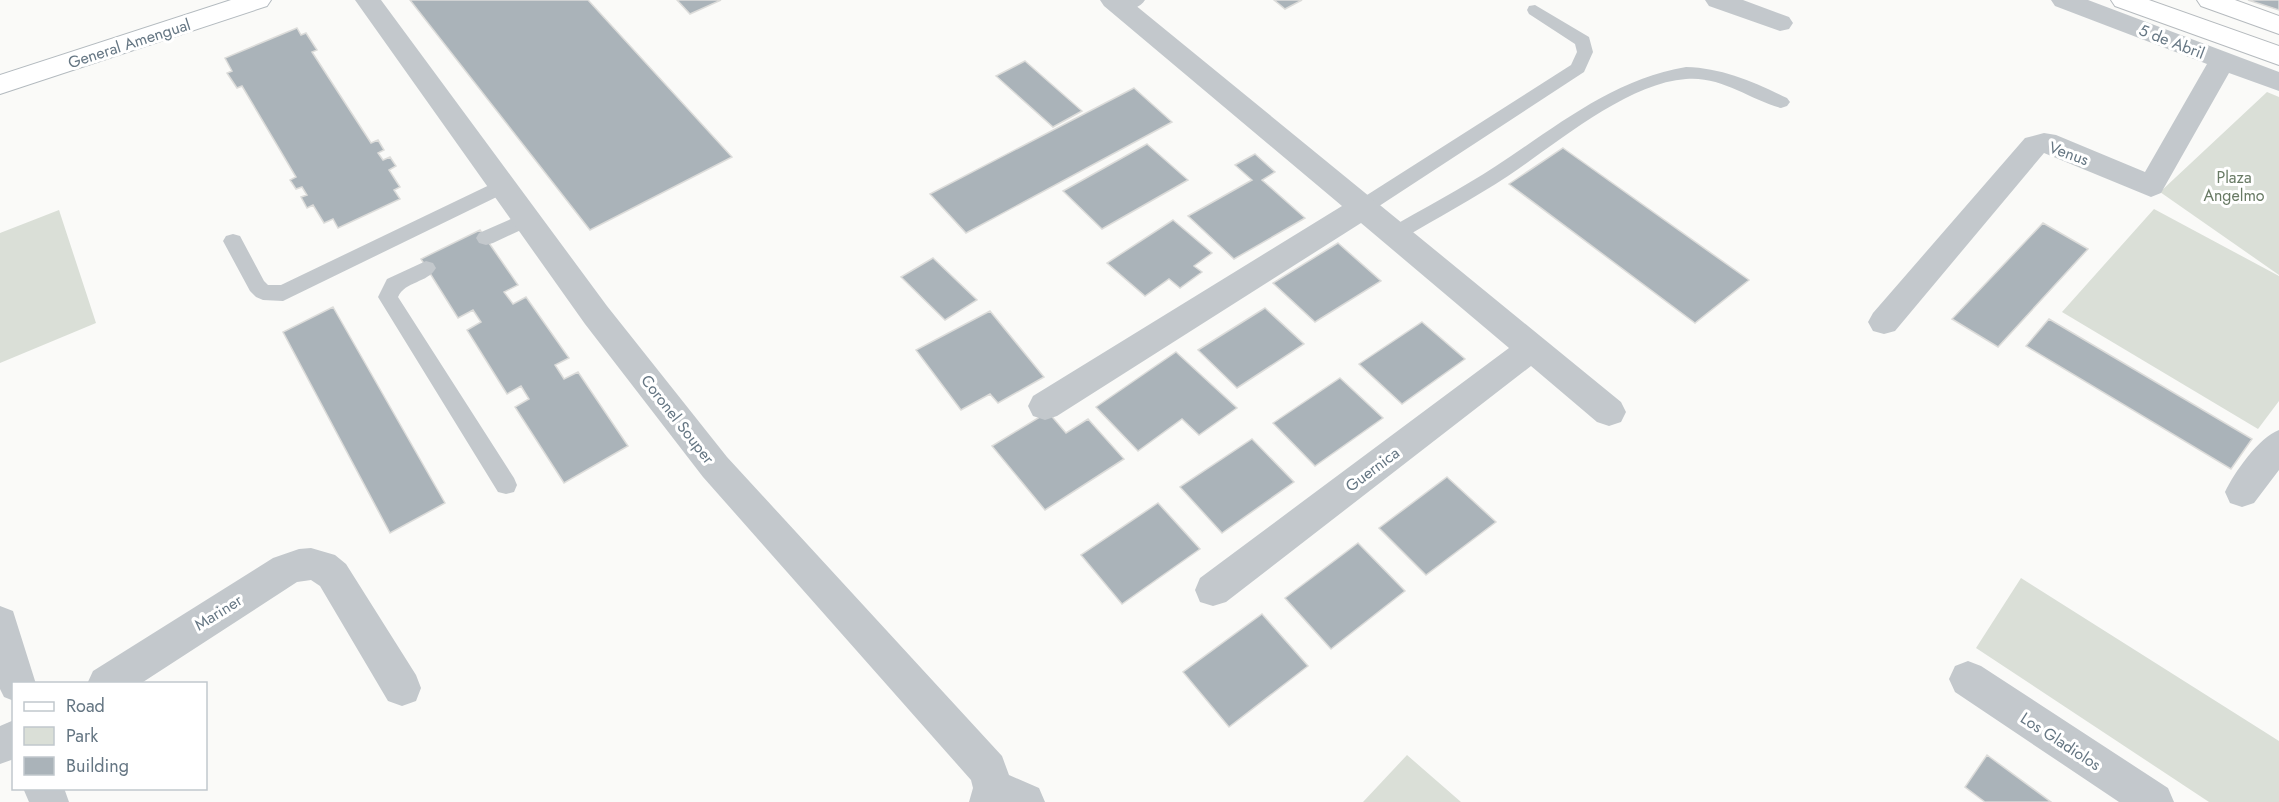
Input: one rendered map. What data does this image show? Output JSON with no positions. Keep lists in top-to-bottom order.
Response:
{
  "streets": {
    "street": [
      "5 de Abril",
      "General Amengual",
      "Venus",
      "Coronel Souper",
      "Guernica",
      "Mariner",
      "Los Gladiolos"
    ]
  },
  "crossings": [
    ["5 de Abril", "Venus"]
  ],
  "parks": ["Plaza Angelmo"],
  "legend": ["Road", "Park", "Building"]
}
